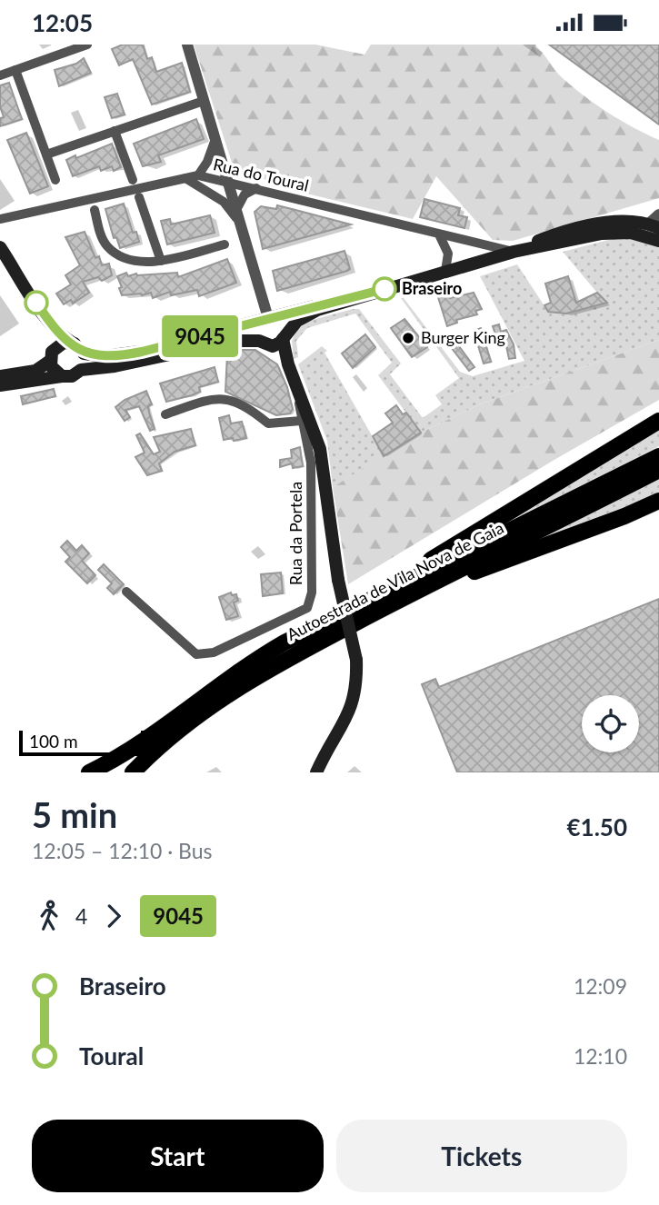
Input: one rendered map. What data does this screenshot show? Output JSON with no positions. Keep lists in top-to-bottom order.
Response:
{
  "streets": {
    "highway": ["Autoestrada de Vila Nova de Gaia"],
    "street": ["Rua do Toural", "Rua da Portela"]
  },
  "places": ["Braseiro", "Burger King"],
  "lines": ["bus line 9045"],
  "scale_bar": "100 m",
  "page": {
    "status": "12:05",
    "on_map": "9045",
    "scale": "100 m",
    "heading": ["5 min", "12:05 – 12:10 · Bus", "€1.50"],
    "legs": ["4", "9045"],
    "list": [
      {
        "name": "Braseiro",
        "value": "12:09"
      },
      {
        "name": "Toural",
        "value": "12:10"
      }
    ],
    "buttons": ["Start", "Tickets"]
  }
}
